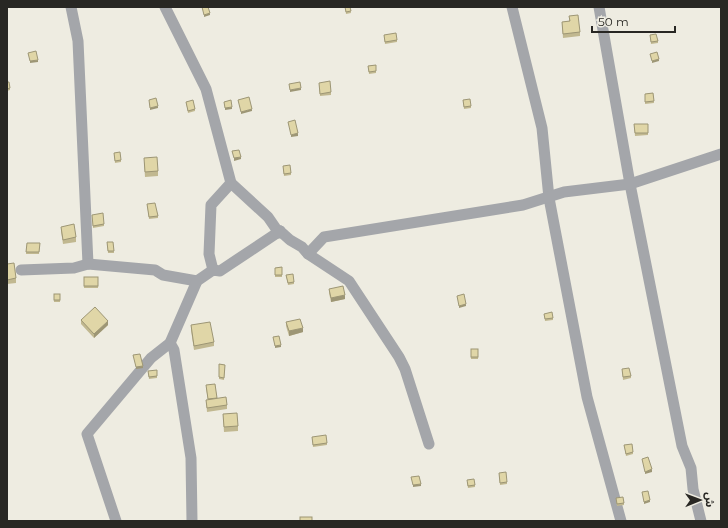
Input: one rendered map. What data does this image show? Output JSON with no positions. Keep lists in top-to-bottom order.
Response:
{
  "scale_bar": "50 m",
  "north": "right"
}
